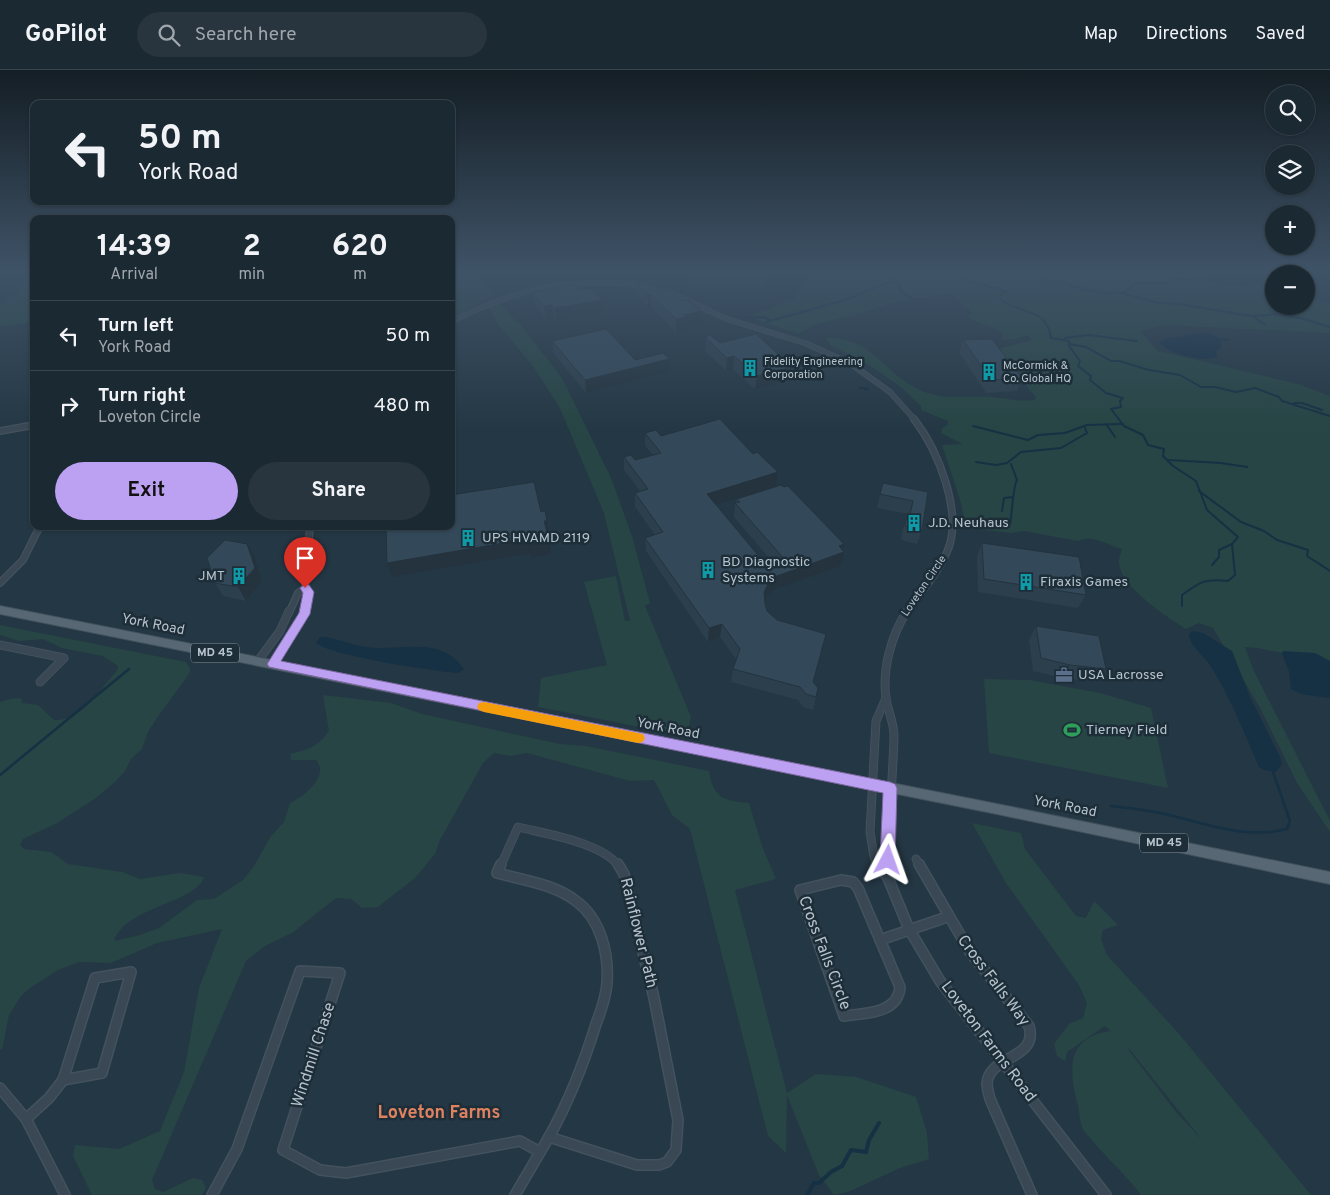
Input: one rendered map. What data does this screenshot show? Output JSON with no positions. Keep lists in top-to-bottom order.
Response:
{
  "streets": {
    "main road": ["York Road", "MD 45"],
    "street": [
      "Loveton Circle",
      "Rainflower Path",
      "Cross Falls Circle",
      "Cross Falls Way",
      "Loveton Farms Road",
      "Windmill Chase"
    ]
  },
  "crossings": [
    ["Loveton Circle", "York Road"],
    ["Loveton Circle", "Loveton Farms Road"],
    ["York Road", "Loveton Farms Road"],
    ["Rainflower Path", "Windmill Chase"],
    ["Cross Falls Way", "Loveton Farms Road"]
  ],
  "districts": ["Loveton Farms"],
  "places": {
    "building": [
      "Fidelity Engineering Corporation",
      "McCormick & Co. Global HQ",
      "J.D. Neuhaus",
      "UPS HVAMD 2119",
      "BD Diagnostic Systems",
      "JMT",
      "Firaxis Games"
    ],
    "office": ["USA Lacrosse"],
    "sports": ["Tierney Field"]
  },
  "page": {
    "header": "GoPilot",
    "search": "Search here",
    "nav": ["Map", "Directions", "Saved"],
    "map_buttons": ["+", "−"],
    "turn": ["50 m", "York Road"],
    "eta": [
      "14:39",
      "Arrival",
      "2",
      "min",
      "620",
      "m"
    ],
    "list": [
      {
        "name": "Turn left",
        "note": "York Road",
        "value": "50 m"
      },
      {
        "name": "Turn right",
        "note": "Loveton Circle",
        "value": "480 m"
      }
    ],
    "buttons": ["Exit", "Share"]
  }
}
